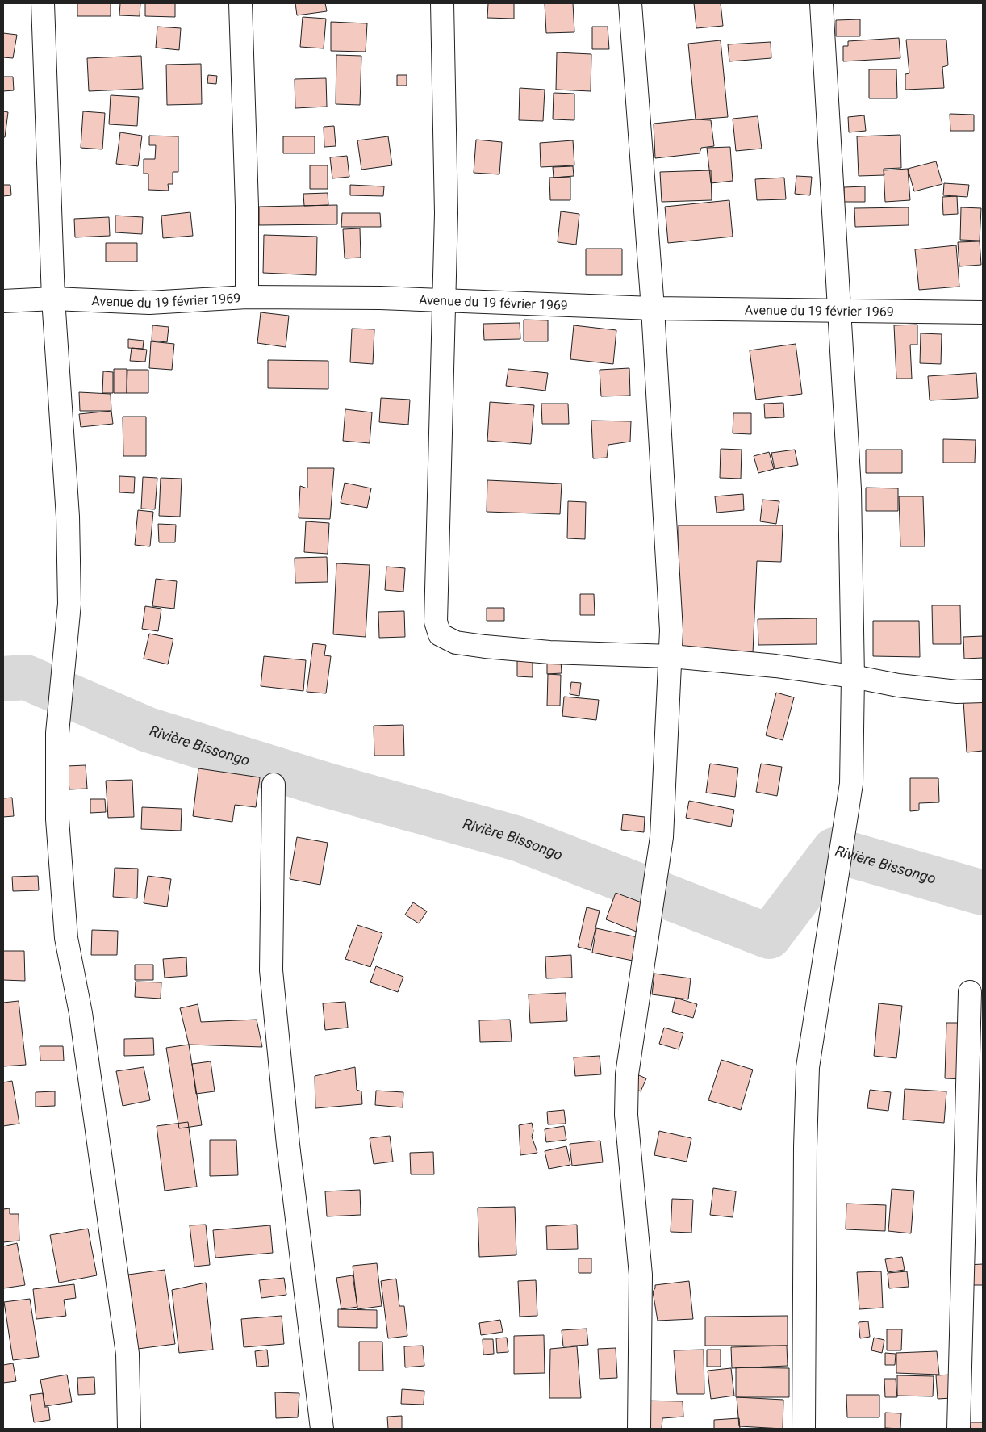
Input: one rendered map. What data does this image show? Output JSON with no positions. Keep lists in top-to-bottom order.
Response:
{
  "streets": {
    "street": ["Avenue du 19 février 1969"]
  },
  "water": ["Rivière Bissongo"]
}
